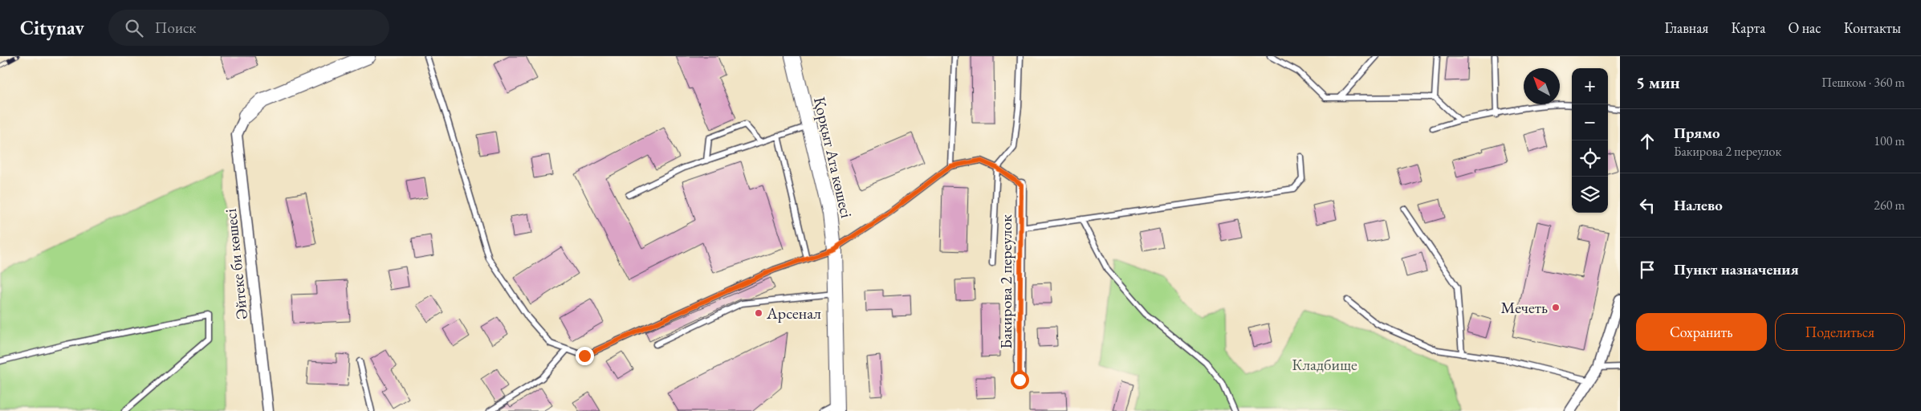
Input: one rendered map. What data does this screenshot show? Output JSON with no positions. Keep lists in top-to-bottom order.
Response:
{
  "streets": {
    "main road": ["Қорқыт Ата көшесі"],
    "street": ["Әйтеке би көшесі", "Бакирова 2 переулок"]
  },
  "parks": ["Кладбище"],
  "places": ["Мечеть", "Арсенал"],
  "north": "top left",
  "page": {
    "header": "Citynav",
    "search": "Поиск",
    "nav": [
      "Главная",
      "Карта",
      "О нас",
      "Контакты"
    ],
    "heading": ["5 мин", "Пешком · 360 m"],
    "map_buttons": ["+", "−"],
    "list": [
      ["Прямо", "Бакирова 2 переулок", "100 m"],
      ["Налево", "260 m"],
      "Пункт назначения"
    ],
    "buttons": ["Сохранить", "Поделиться"]
  }
}
